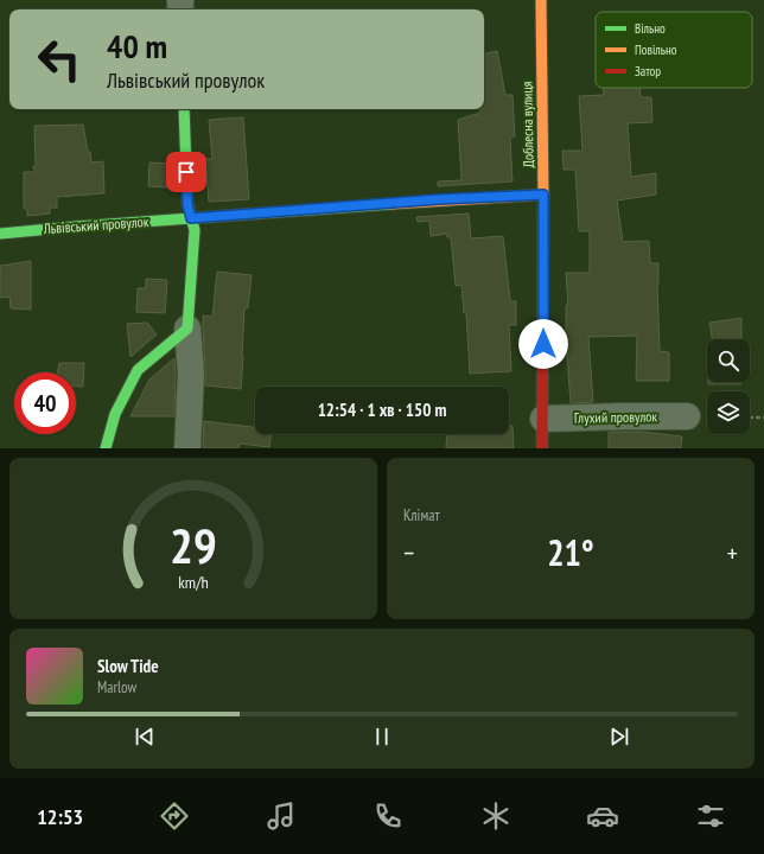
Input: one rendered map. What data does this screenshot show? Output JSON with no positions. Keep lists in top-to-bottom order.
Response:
{
  "streets": {
    "street": ["Доблесна вулиця", "Львівський провулок", "Глухий провулок"]
  },
  "crossings": [
    ["Доблесна вулиця", "Львівський провулок"],
    ["Доблесна вулиця", "Глухий провулок"]
  ],
  "legend": ["Вільно", "Повільно", "Затор"],
  "page": {
    "turn": ["40 m", "Львівський провулок"],
    "limit": "40",
    "trip": "12:54 · 1 хв · 150 m",
    "tile": "Клімат",
    "heat": ["−", "21°", "+"],
    "song": ["Slow Tide", "Marlow"],
    "tabs": "12:53",
    "gauge": ["29", "km/h"]
  }
}
